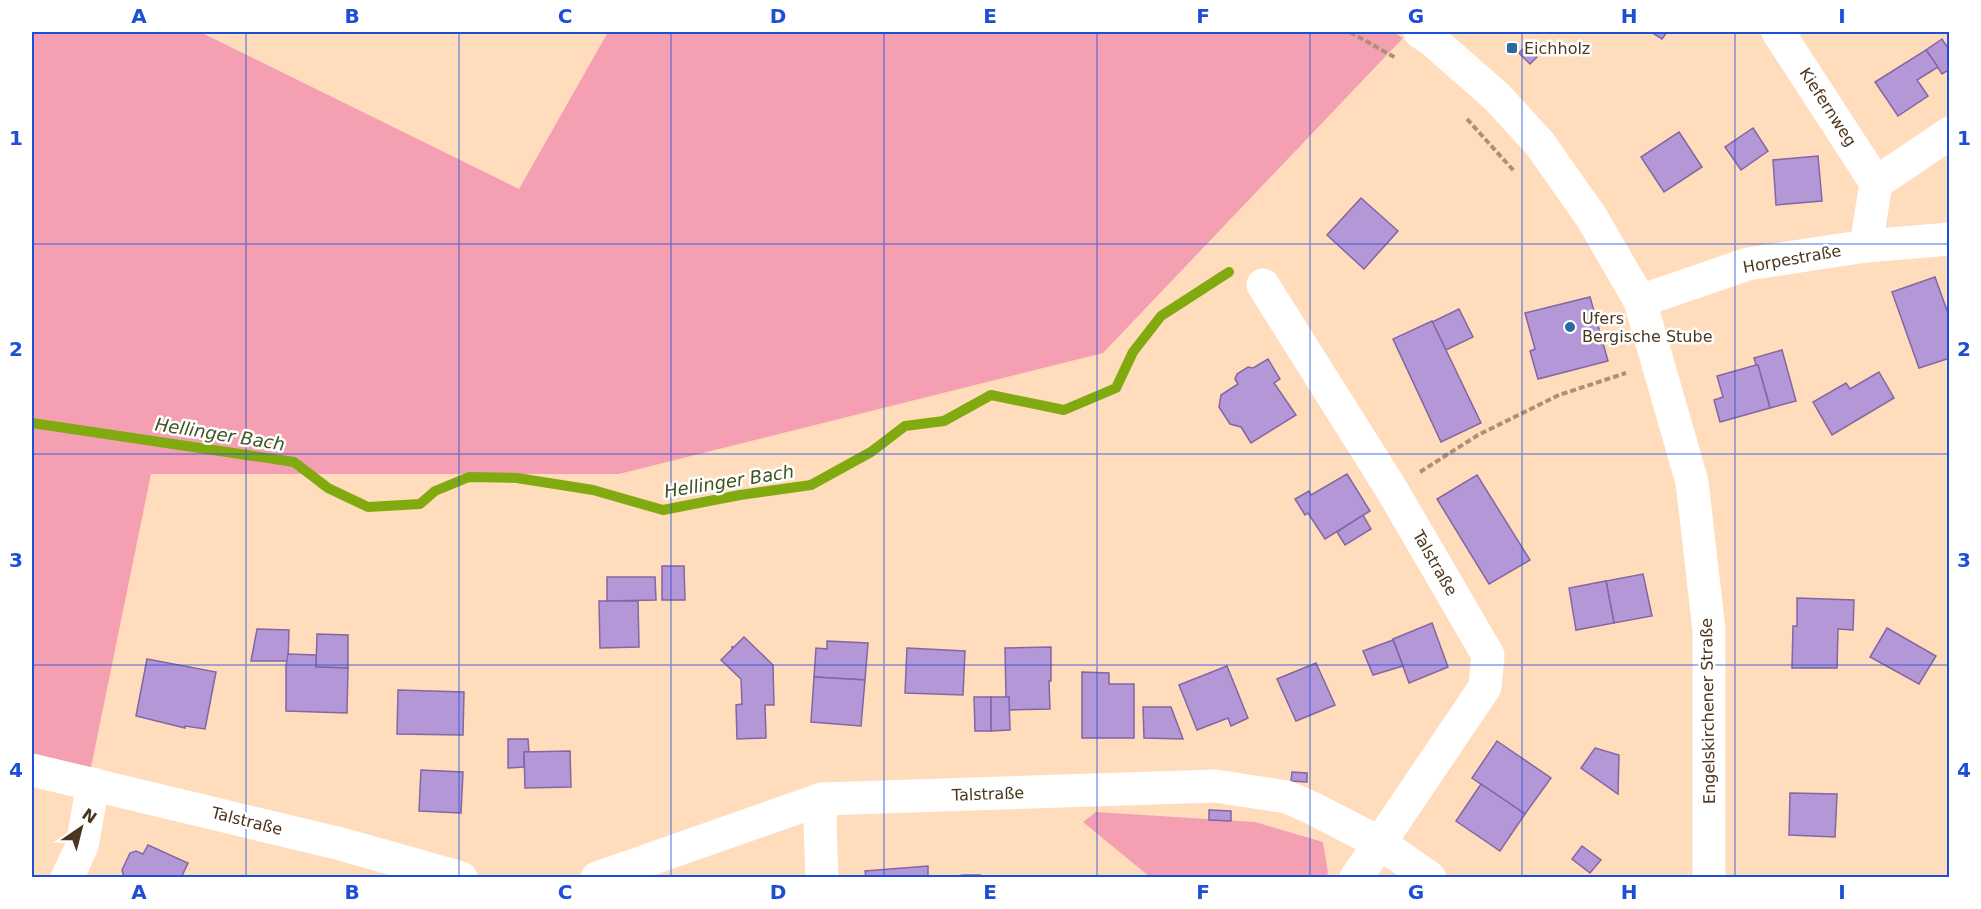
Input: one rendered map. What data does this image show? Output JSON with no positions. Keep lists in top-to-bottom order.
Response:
{
  "streets": {
    "street": [
      "Kiefernweg",
      "Horpestraße",
      "Talstraße",
      "Engelskirchener Straße"
    ]
  },
  "crossings": [
    ["Horpestraße", "Engelskirchener Straße"]
  ],
  "water": ["Hellinger Bach"],
  "places": {
    "transit": ["Eichholz"],
    "other": ["Ufers Bergische Stube"]
  },
  "north": "top right",
  "grid": {
    "columns": [
      "A",
      "B",
      "C",
      "D",
      "E",
      "F",
      "G",
      "H",
      "I"
    ],
    "rows": [
      "1",
      "2",
      "3",
      "4"
    ]
  }
}
